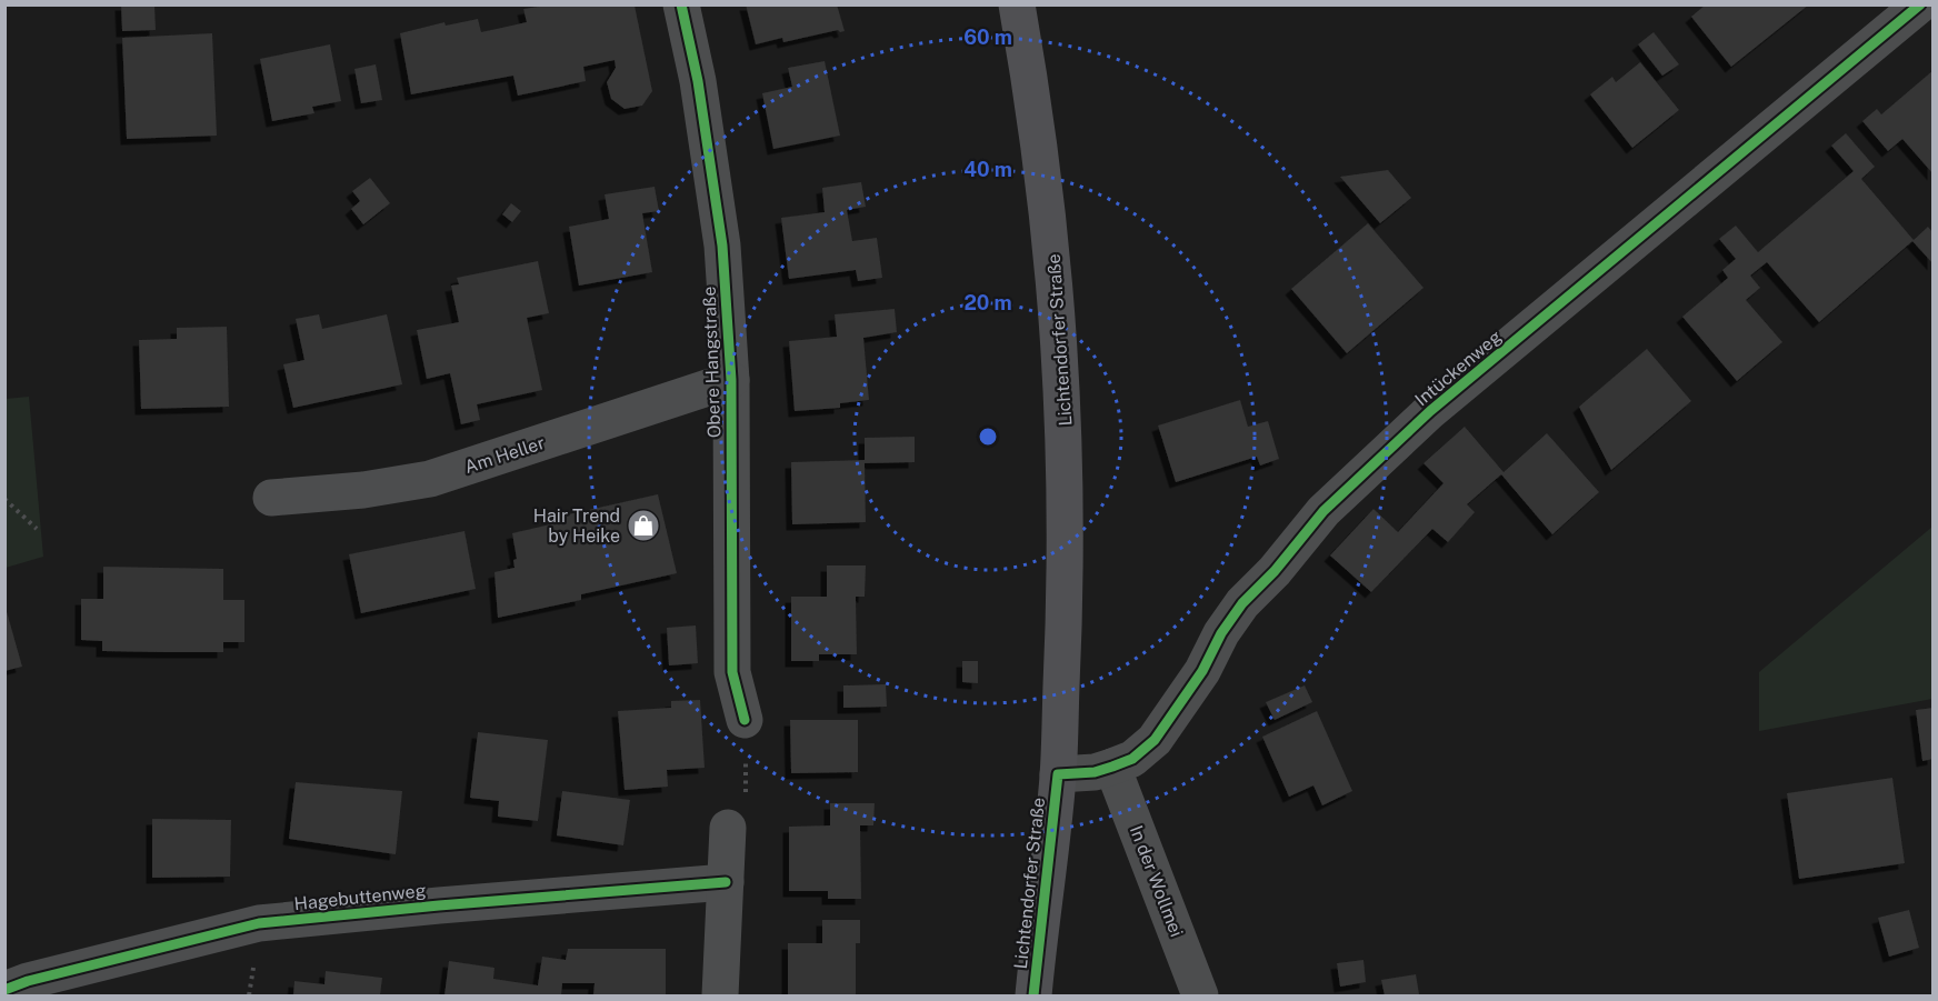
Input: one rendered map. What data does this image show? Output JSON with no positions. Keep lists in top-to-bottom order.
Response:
{
  "streets": {
    "main road": ["Lichtendorfer Straße"],
    "street": [
      "Obere Hangstraße",
      "Intückenweg",
      "Am Heller",
      "In der Wollmei",
      "Hagebuttenweg"
    ]
  },
  "crossings": [
    ["Lichtendorfer Straße", "Intückenweg"],
    ["Obere Hangstraße", "Am Heller"],
    ["Intückenweg", "In der Wollmei"]
  ],
  "places": {
    "shop": ["Hair Trend by Heike"]
  },
  "rings": ["60 m", "40 m", "20 m"]
}
